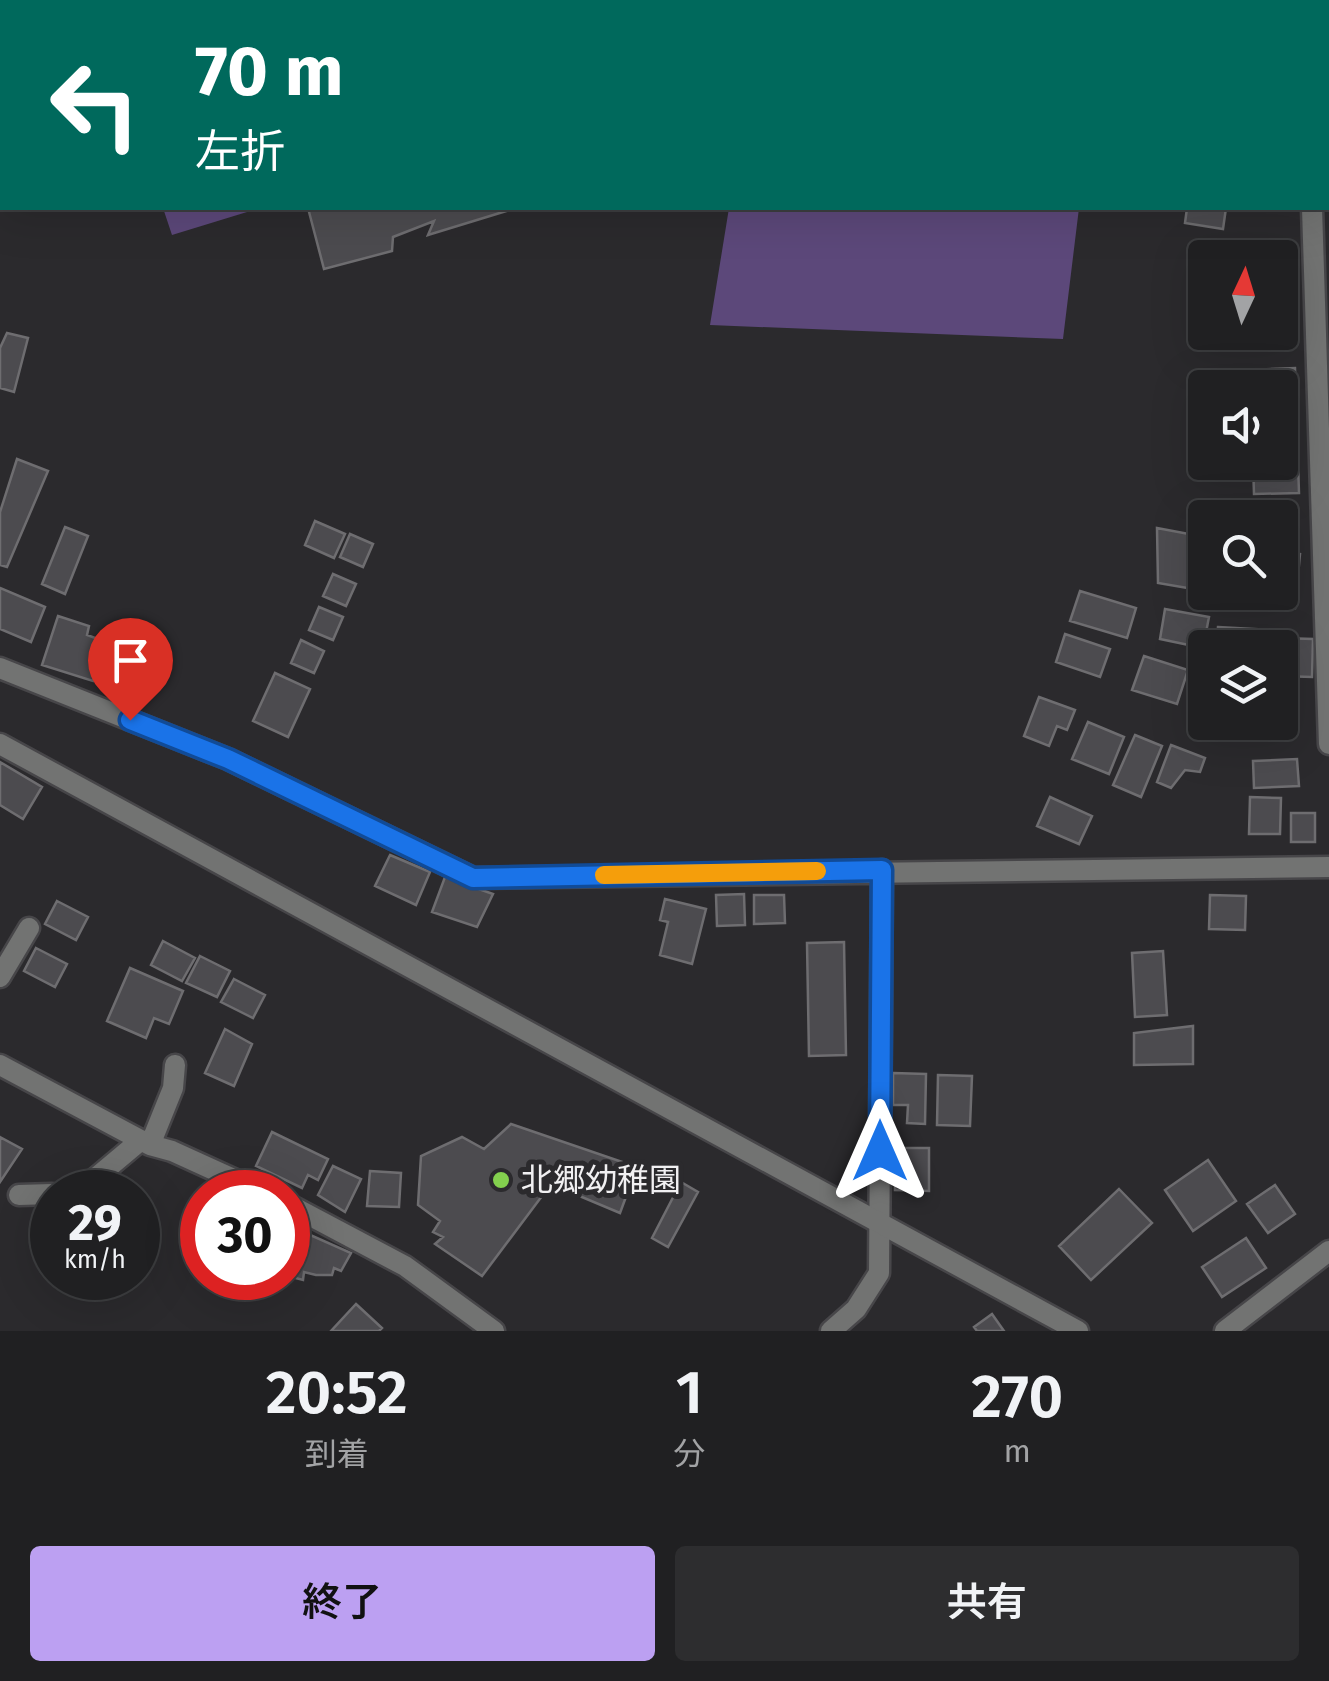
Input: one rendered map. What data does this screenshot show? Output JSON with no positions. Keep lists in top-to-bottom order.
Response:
{
  "places": ["北郷幼稚園"],
  "north": "top",
  "page": {
    "turn": ["70 m", "左折"],
    "speed": "29 km/h",
    "limit": "30",
    "eta": [
      "20:52",
      "到着",
      "1",
      "分",
      "270",
      "m"
    ],
    "buttons": ["終了", "共有"]
  }
}
